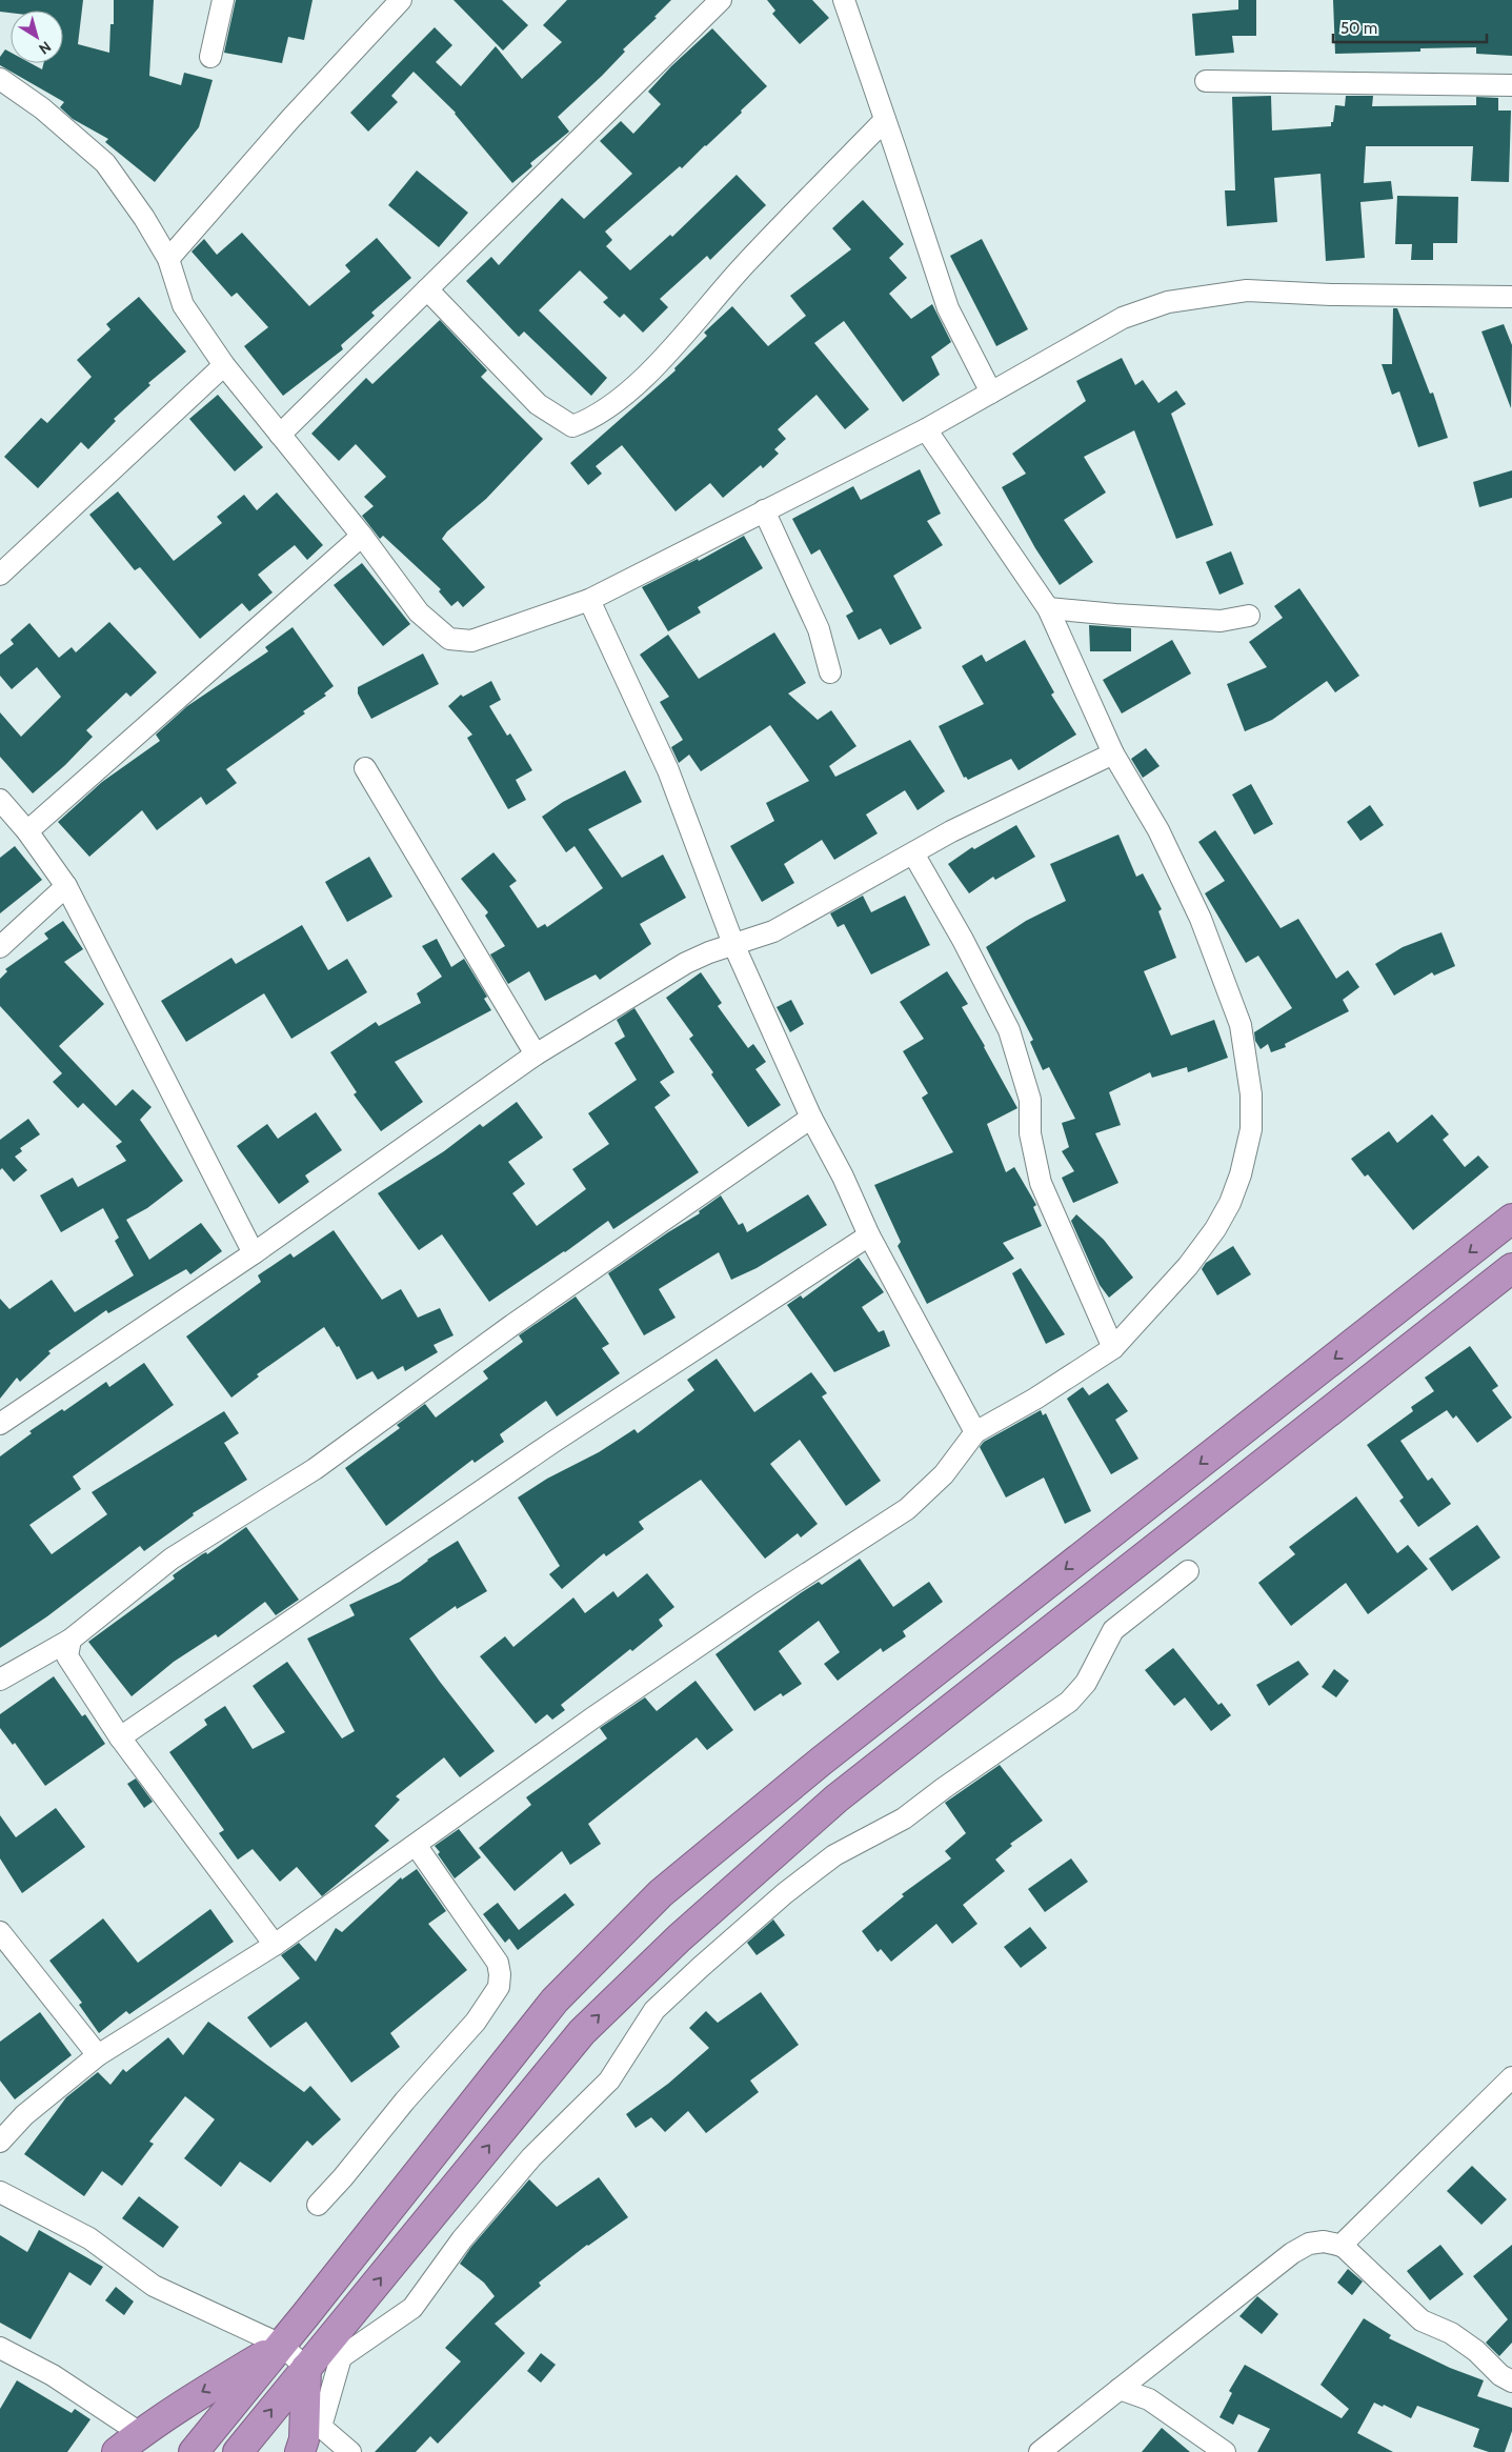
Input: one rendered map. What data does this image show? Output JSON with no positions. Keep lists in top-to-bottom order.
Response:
{
  "scale_bar": "50 m",
  "north": "bottom right"
}
